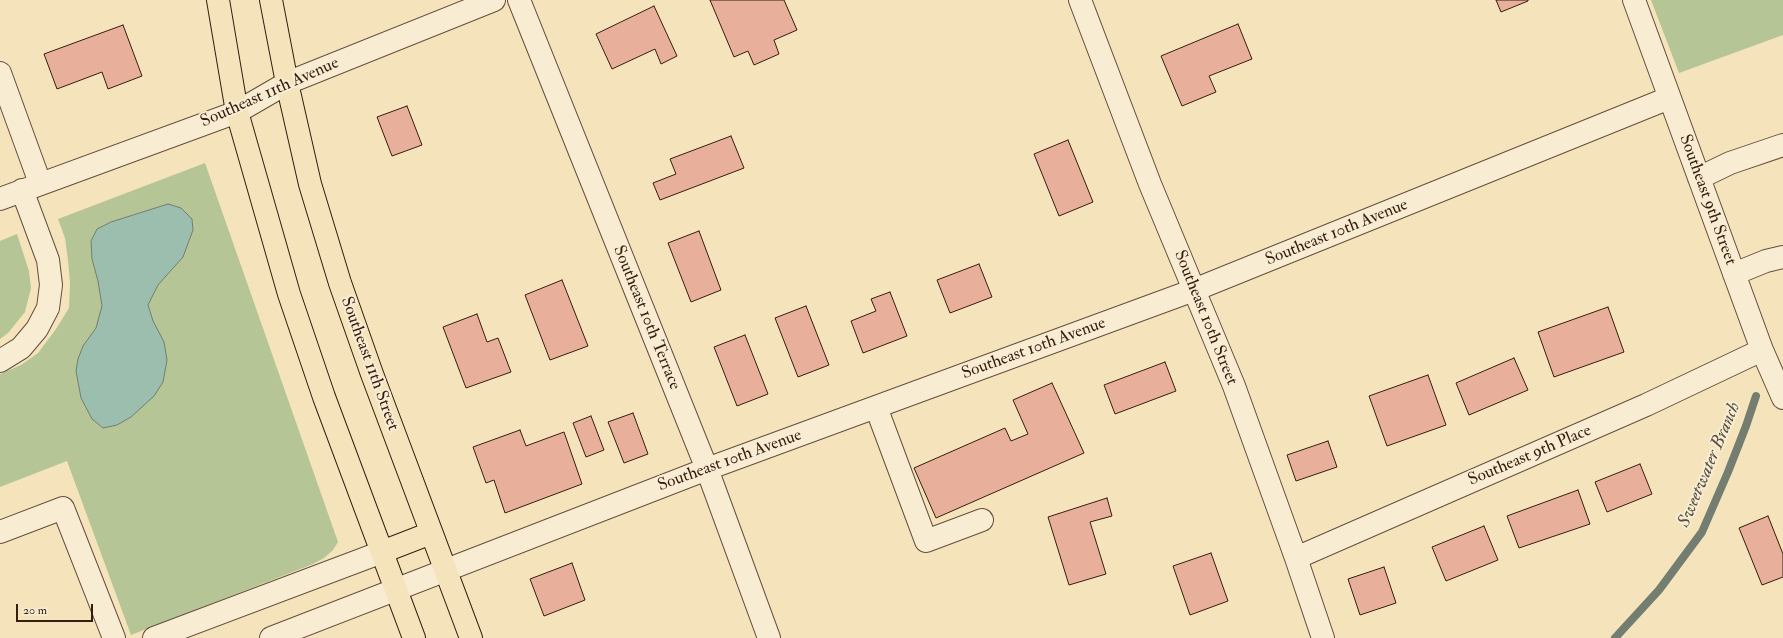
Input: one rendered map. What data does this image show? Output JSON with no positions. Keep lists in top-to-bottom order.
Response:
{
  "streets": {
    "highway": ["Southeast 11th Street"],
    "street": [
      "Southeast 11th Avenue",
      "Southeast 9th Street",
      "Southeast 10th Avenue",
      "Southeast 10th Terrace",
      "Southeast 10th Street",
      "Southeast 9th Place"
    ]
  },
  "crossings": [
    ["Southeast 11th Avenue", "Southeast 11th Street"],
    ["Southeast 9th Street", "Southeast 10th Avenue"],
    ["Southeast 9th Street", "Southeast 9th Place"],
    ["Southeast 10th Avenue", "Southeast 10th Terrace"],
    ["Southeast 10th Avenue", "Southeast 10th Street"],
    ["Southeast 10th Avenue", "Southeast 11th Street"],
    ["Southeast 10th Street", "Southeast 9th Place"]
  ],
  "water": ["Sweetwater Branch"],
  "scale_bar": "20 m"
}
